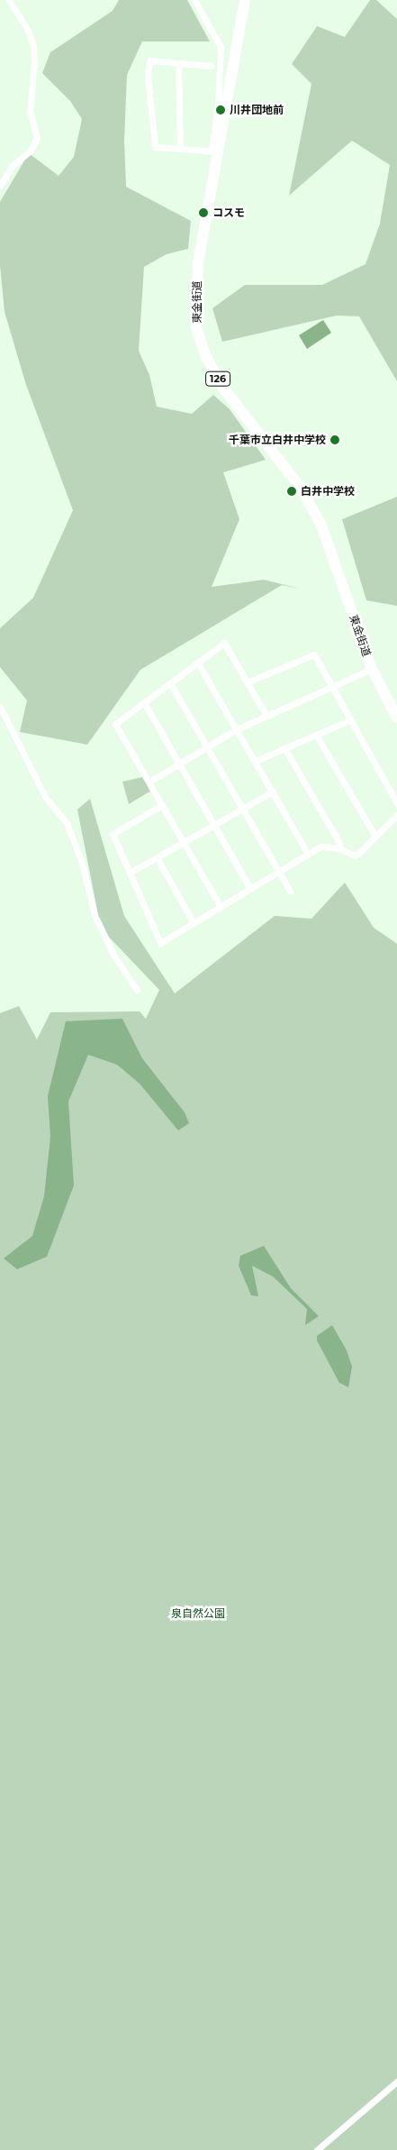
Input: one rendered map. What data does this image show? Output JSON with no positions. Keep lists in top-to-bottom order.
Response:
{
  "streets": {
    "highway": ["東金街道", "126"]
  },
  "parks": ["泉自然公園"],
  "places": [
    "川井団地前",
    "コスモ",
    "千葉市立白井中学校",
    "白井中学校"
  ]
}
